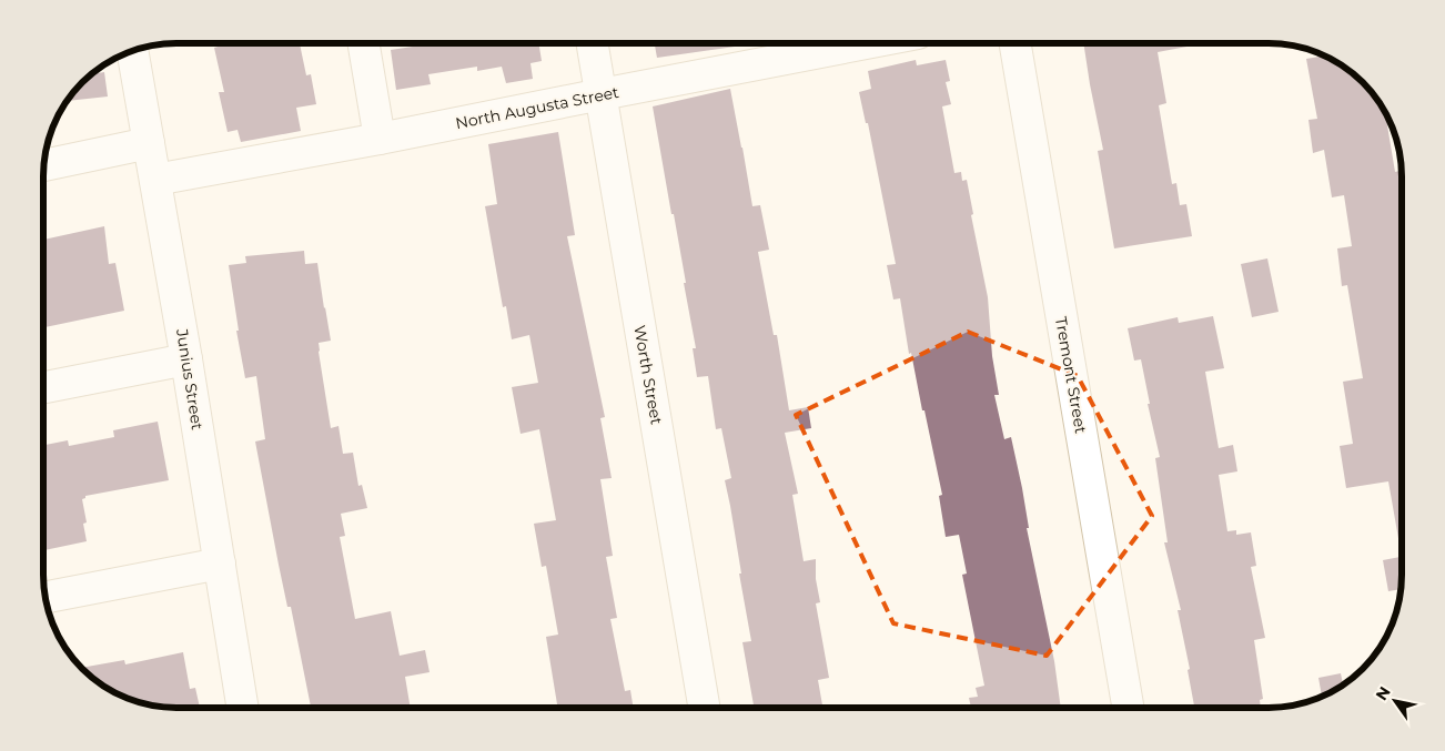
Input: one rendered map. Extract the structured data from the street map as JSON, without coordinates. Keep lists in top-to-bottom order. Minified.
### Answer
{"streets":{"street":["North Augusta Street","Worth Street","Tremont Street","Junius Street"]},"crossings":[["North Augusta Street","Worth Street"],["North Augusta Street","Junius Street"]],"north":"top left"}
